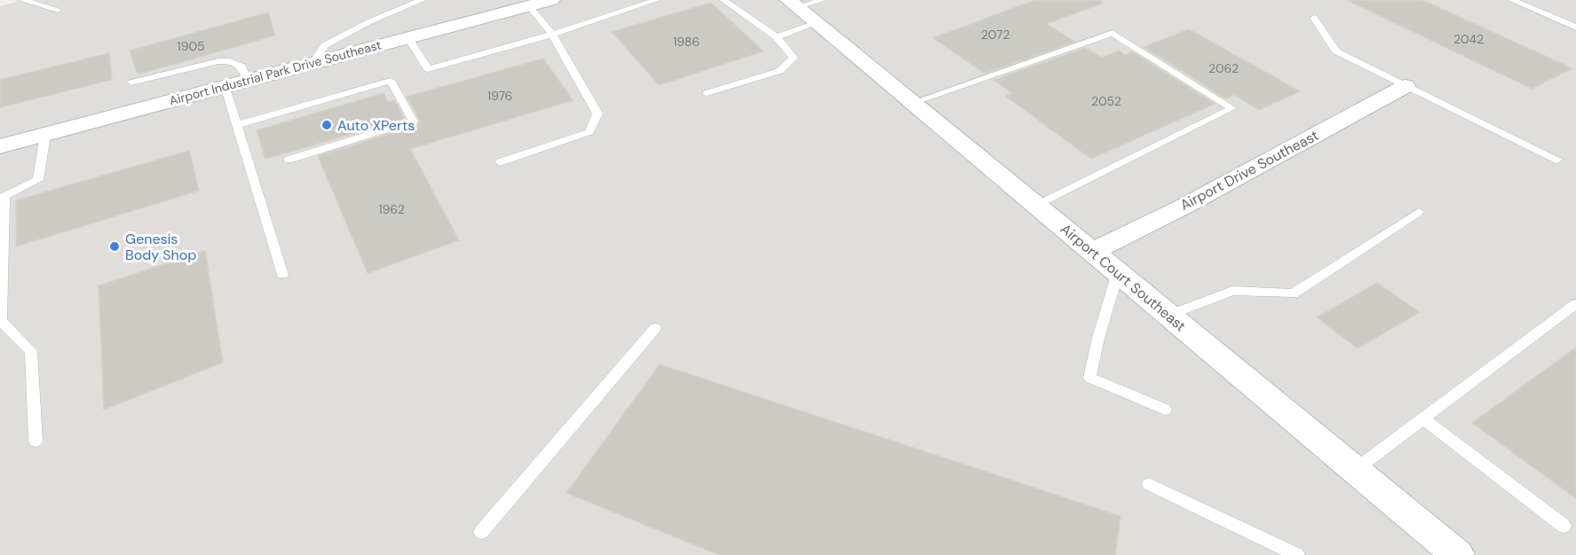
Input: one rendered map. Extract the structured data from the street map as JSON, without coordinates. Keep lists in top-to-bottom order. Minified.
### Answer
{"streets":{"street":["Airport Industrial Park Drive Southeast","Airport Drive Southeast","Airport Court Southeast"]},"crossings":[["Airport Drive Southeast","Airport Court Southeast"]],"places":["Auto XPerts","Genesis Body Shop"],"house_numbers":["2072","2042","1986","1905","2062","1976","2052","1962"]}
